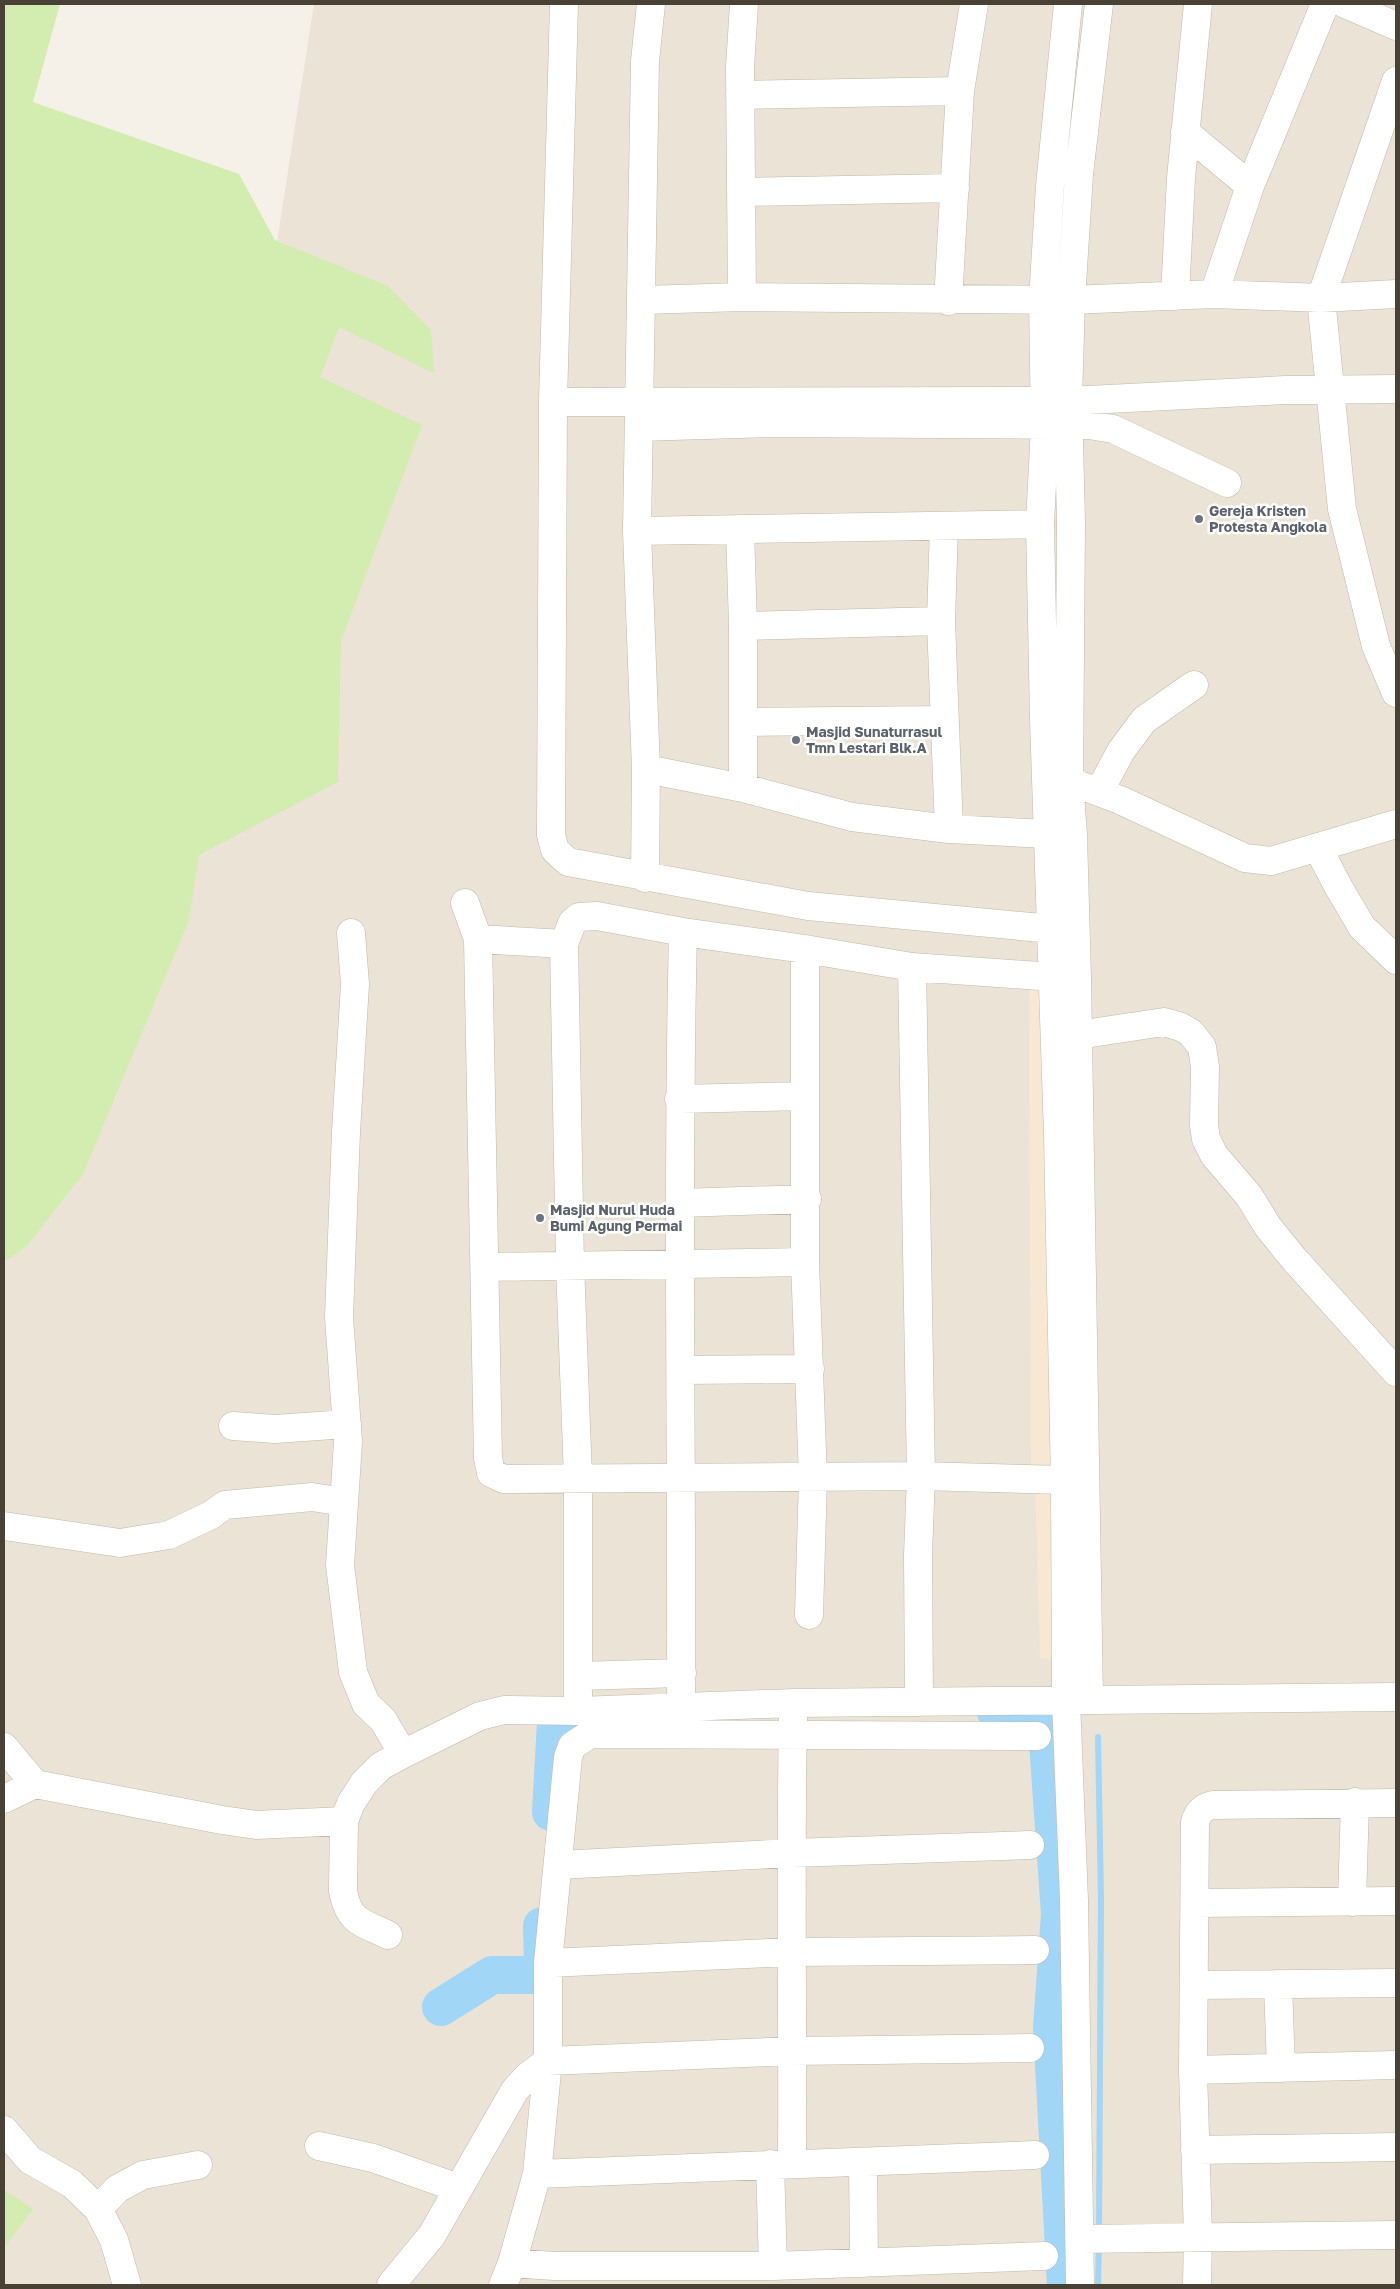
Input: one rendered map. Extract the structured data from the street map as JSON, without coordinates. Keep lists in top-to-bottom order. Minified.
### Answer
{"places":["Gereja Kristen Protesta Angkola","Masjid Sunaturrasul Tmn Lestari Blk.A","Masjid Nurul Huda Bumi Agung Permai"]}
